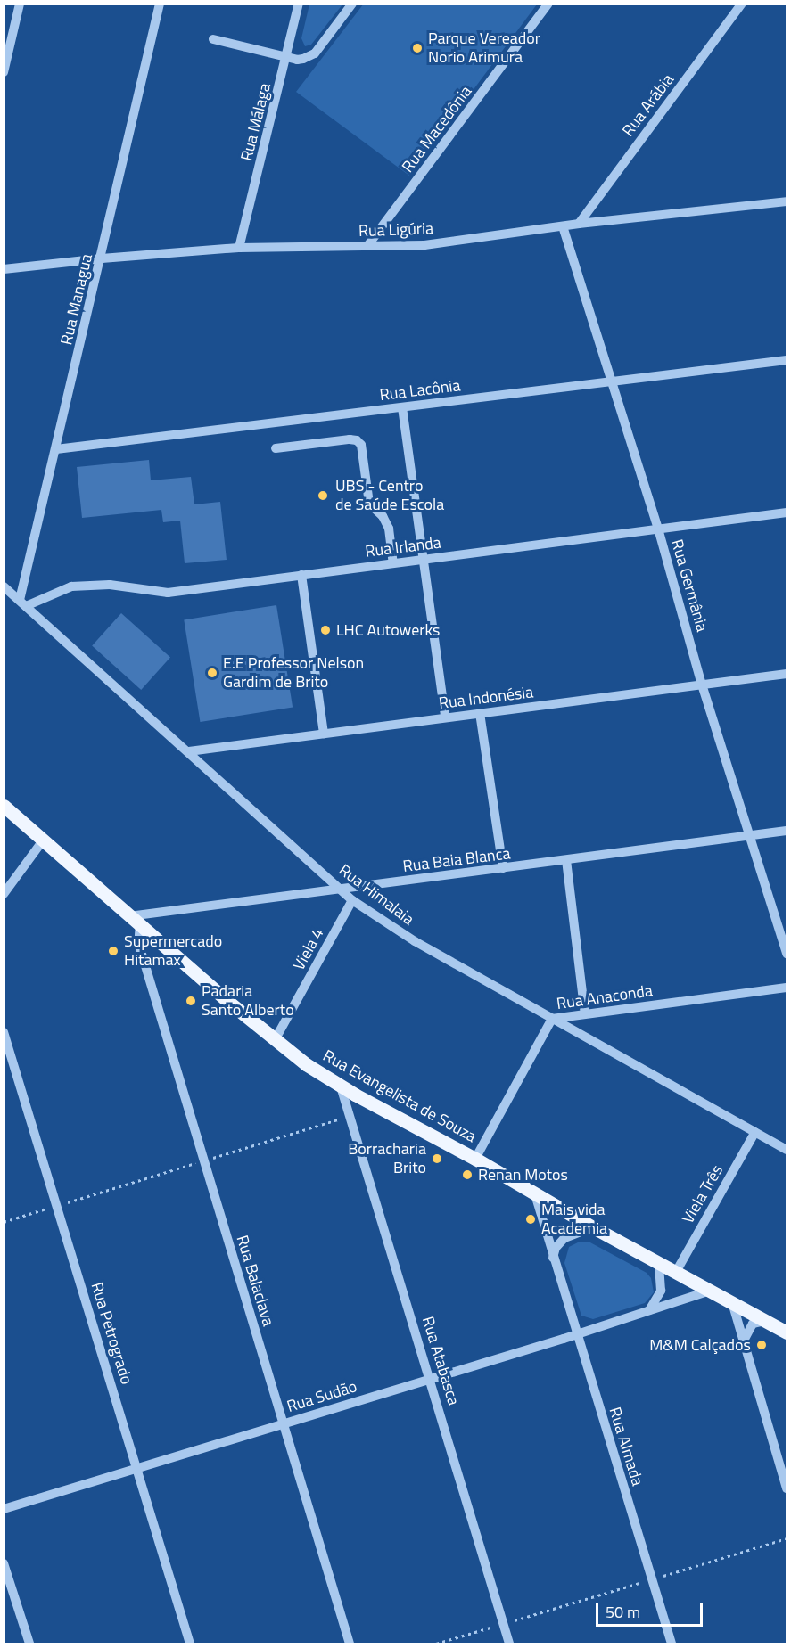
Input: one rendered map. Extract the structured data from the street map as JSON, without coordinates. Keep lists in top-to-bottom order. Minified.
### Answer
{"streets":{"main road":["Rua Evangelista de Souza"],"street":["Rua Arábia","Rua Málaga","Rua Macedônia","Rua Ligúria","Rua Managua","Rua Lacônia","Rua Irlanda","Rua Germânia","Rua Indonésia","Rua Baia Blanca","Rua Himalaia","Viela 4","Rua Anaconda","Viela Três","Rua Balaclava","Rua Petrogrado","Rua Atabasca","Rua Sudão","Rua Almada"]},"crossings":[["Rua Arábia","Rua Ligúria"],["Rua Málaga","Rua Ligúria"],["Rua Macedônia","Rua Ligúria"],["Rua Ligúria","Rua Managua"],["Rua Ligúria","Rua Germânia"],["Rua Managua","Rua Lacônia"],["Rua Managua","Rua Irlanda"],["Rua Managua","Rua Himalaia"],["Rua Lacônia","Rua Germânia"],["Rua Irlanda","Rua Germânia"],["Rua Irlanda","Rua Himalaia"],["Rua Germânia","Rua Indonésia"],["Rua Germânia","Rua Baia Blanca"],["Rua Indonésia","Rua Himalaia"],["Rua Baia Blanca","Rua Himalaia"],["Rua Baia Blanca","Rua Evangelista de Souza"],["Rua Baia Blanca","Rua Balaclava"],["Rua Himalaia","Viela 4"],["Rua Himalaia","Rua Anaconda"],["Rua Himalaia","Viela Três"],["Viela 4","Rua Evangelista de Souza"],["Rua Anaconda","Rua Evangelista de Souza"],["Rua Evangelista de Souza","Viela Três"],["Rua Evangelista de Souza","Rua Balaclava"],["Rua Evangelista de Souza","Rua Atabasca"],["Rua Evangelista de Souza","Rua Sudão"],["Rua Evangelista de Souza","Rua Almada"],["Rua Balaclava","Rua Sudão"],["Rua Petrogrado","Rua Sudão"],["Rua Atabasca","Rua Sudão"],["Rua Sudão","Rua Almada"]],"places":["Parque Vereador Norio Arimura","UBS - Centro de Saúde Escola","LHC Autowerks","E.E Professor Nelson Gardim de Brito","Supermercado Hitamax","Padaria Santo Alberto","Borracharia Brito","Renan Motos","Mais vida Academia","M&M Calçados"],"scale_bar":"50 m"}
